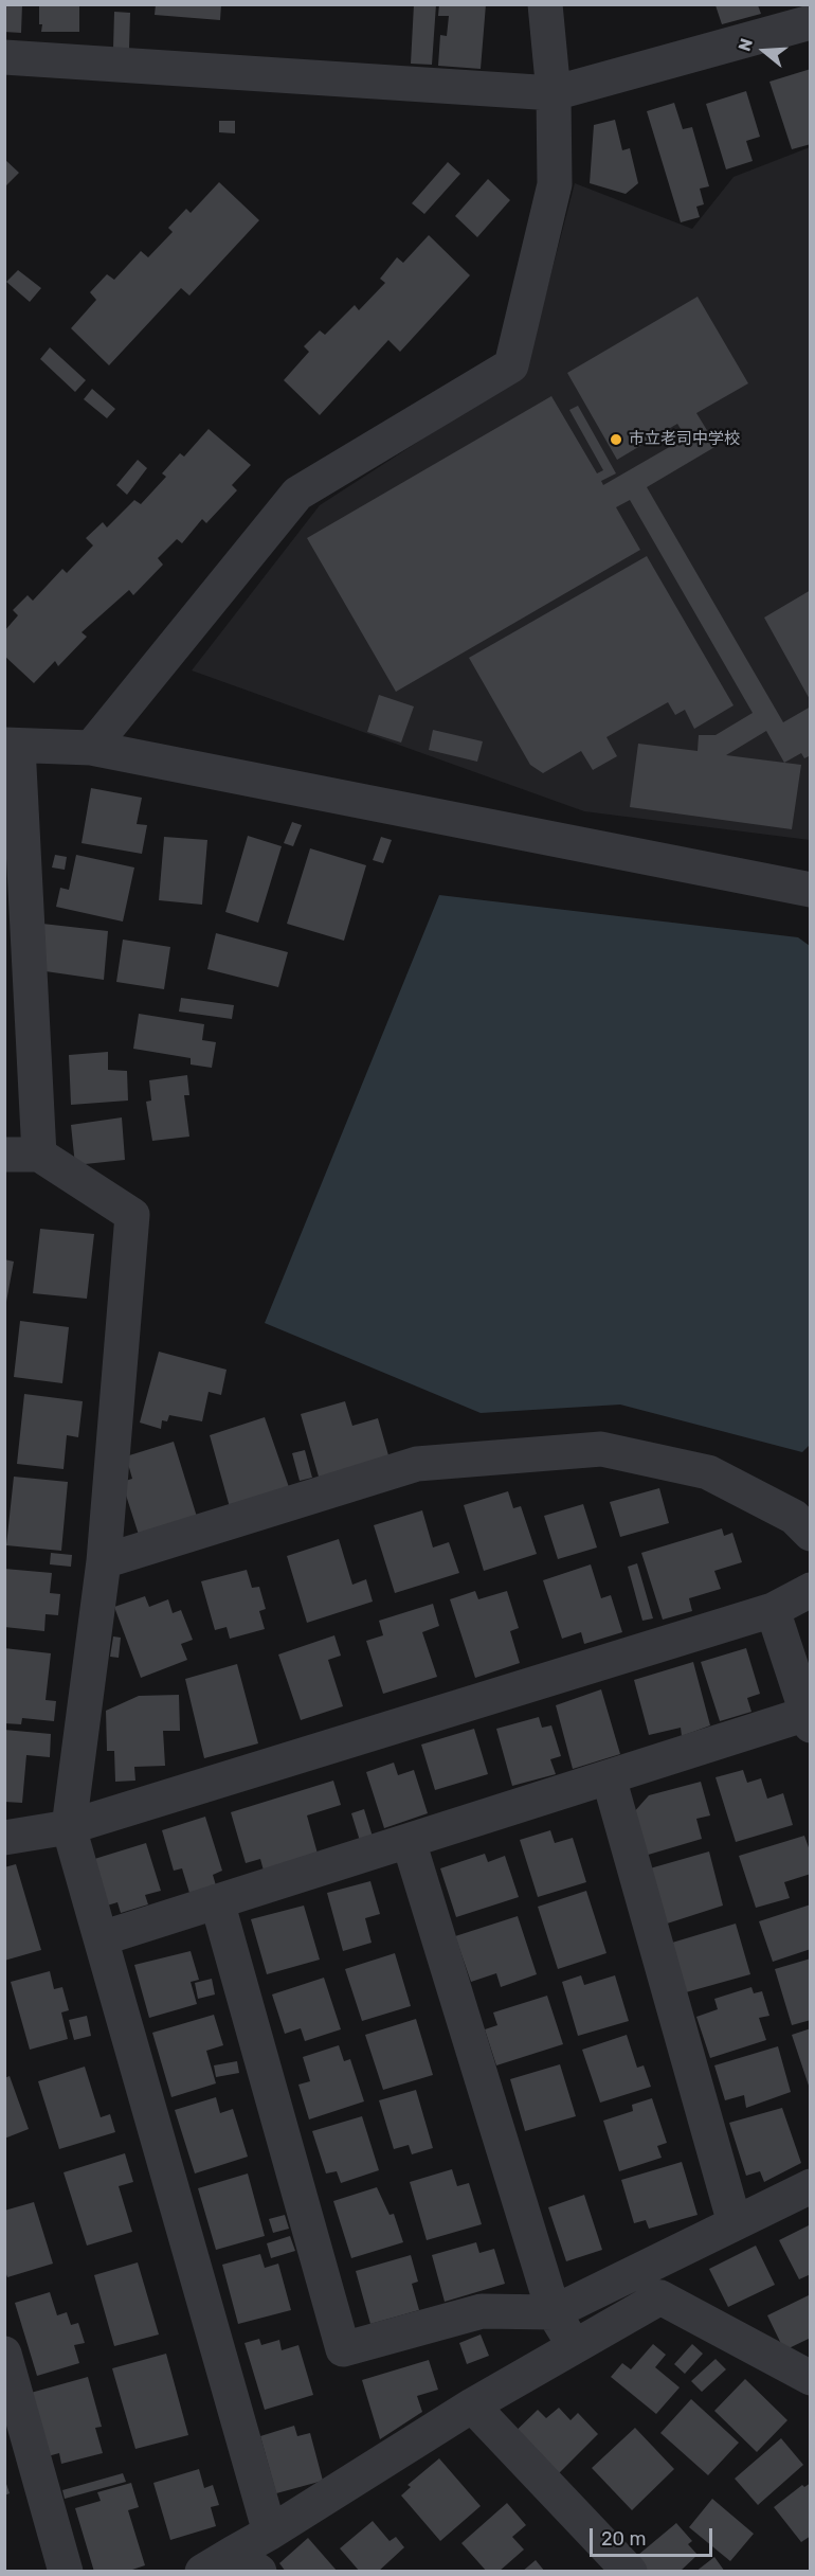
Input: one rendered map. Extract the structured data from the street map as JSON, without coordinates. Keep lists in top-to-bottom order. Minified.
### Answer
{"places":["市立老司中学校"],"scale_bar":"20 m","north":"left"}
